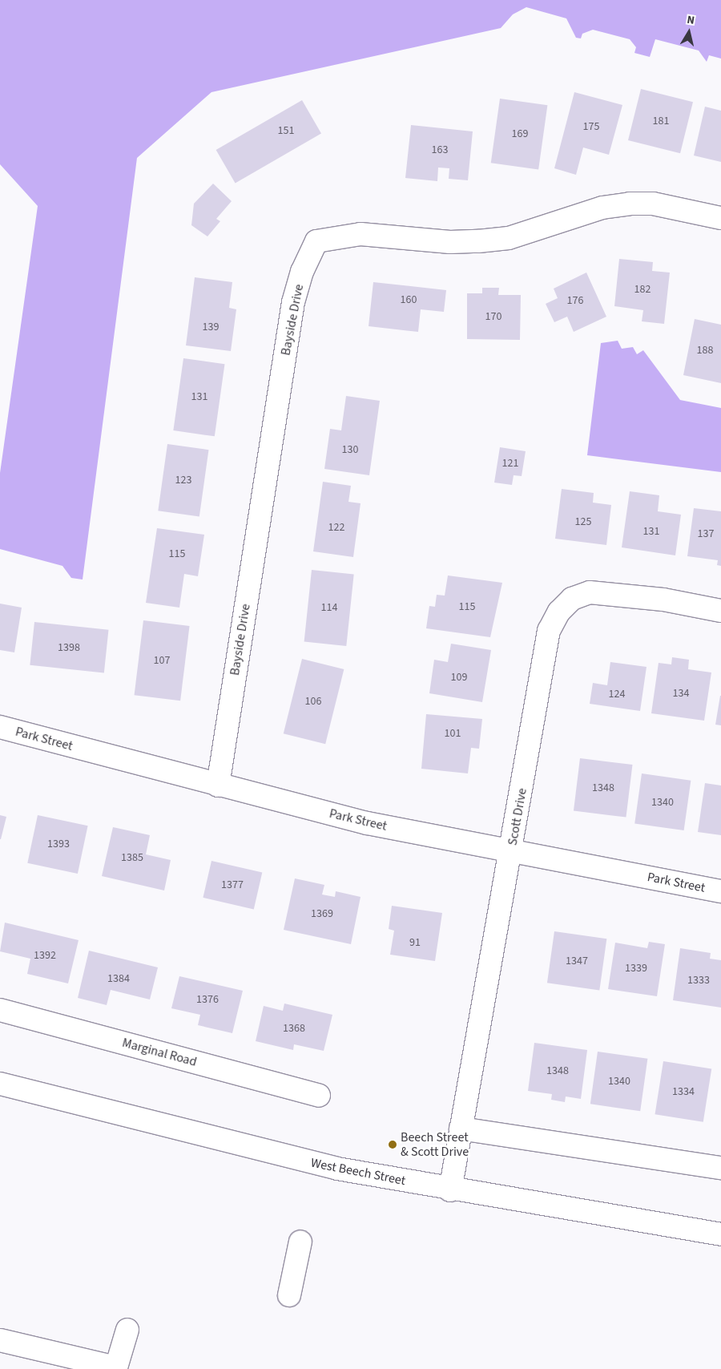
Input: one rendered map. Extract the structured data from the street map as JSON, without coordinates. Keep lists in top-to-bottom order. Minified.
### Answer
{"streets":{"main road":["Bayside Drive","Park Street","Scott Drive","Marginal Road","West Beech Street"]},"crossings":[["Bayside Drive","Park Street"],["Park Street","Scott Drive"],["Scott Drive","West Beech Street"]],"places":["Beech Street & Scott Drive"],"house_numbers":["181","175","151","169","163","182","160","176","170","139","188","131","130","121","123","125","122","131","137","115","115","114","1398","107","109","134","124","106","101","1348","1340","1393","1385","1377","1369","91","1392","1347","1339","1384","1333","1376","1368","1348","1340","1334"],"north":"top"}
